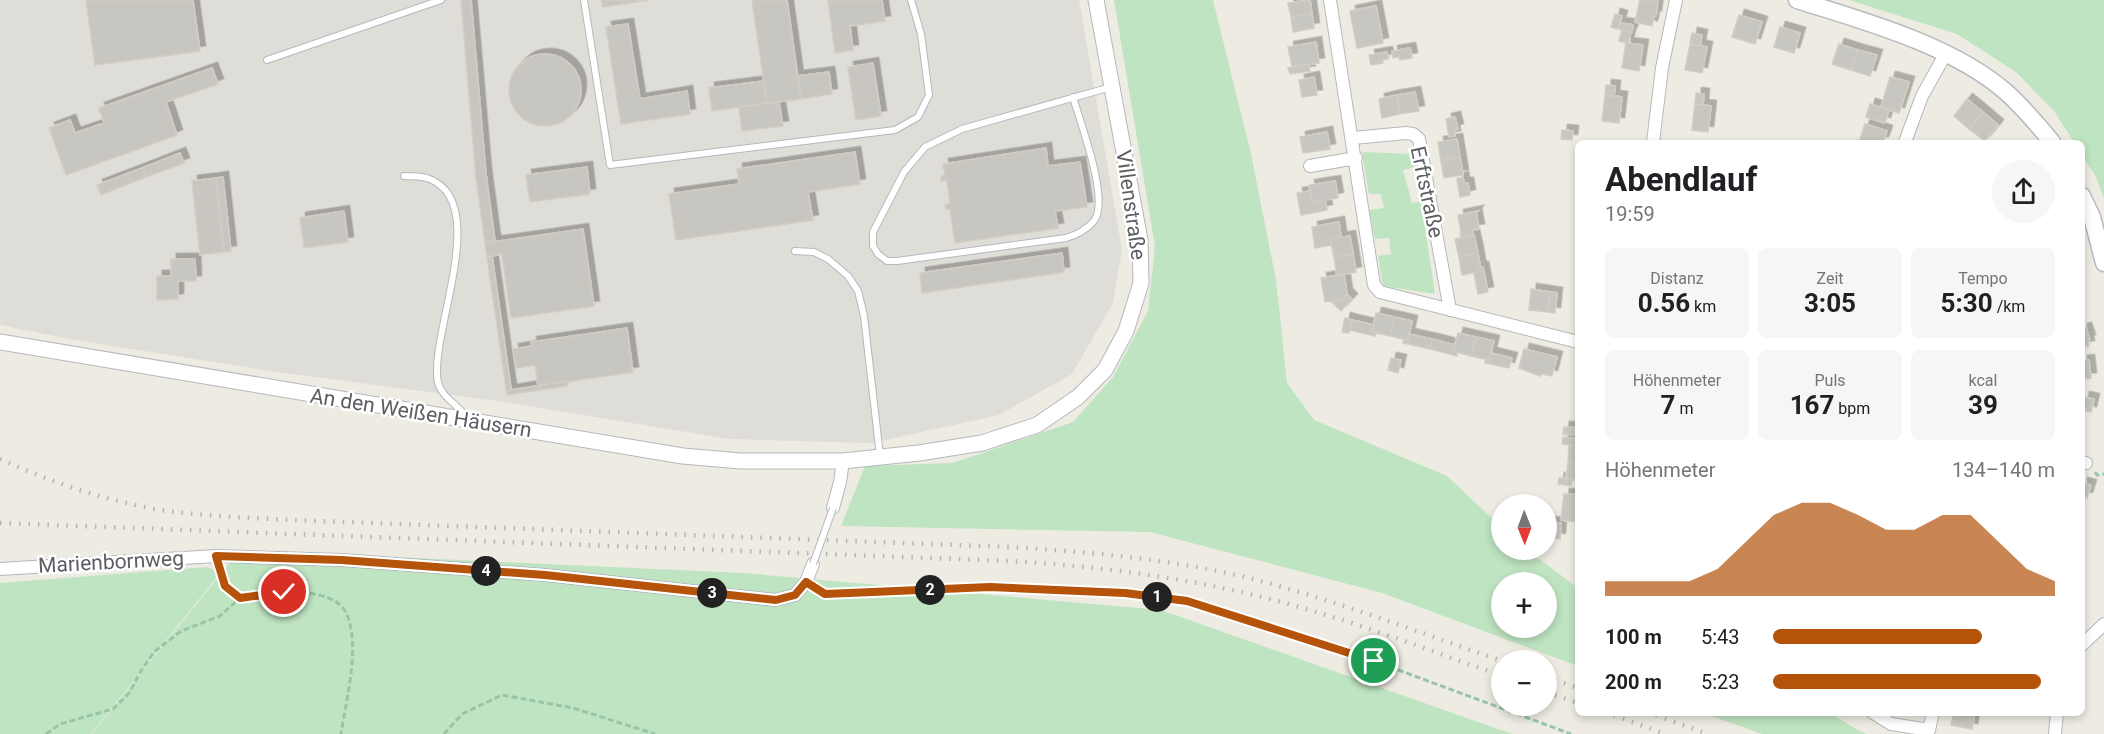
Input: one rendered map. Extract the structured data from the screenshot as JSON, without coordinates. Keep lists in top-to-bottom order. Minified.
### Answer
{"streets":{"street":["Erftstraße","Villenstraße","An den Weißen Häusern","Marienbornweg"]},"crossings":[["Villenstraße","An den Weißen Häusern"]],"north":"bottom","page":{"heading":["Abendlauf","19:59"],"stats":[["Distanz","0.56 km"],["Zeit","3:05"],["Tempo","5:30 /km"],["Höhenmeter","7 m"],["Puls","167 bpm"],["kcal","39"]],"chart":["Höhenmeter","134–140 m"],"map_buttons":["+","−"],"pins":["4","2","3","1"],"list":[{"name":"100 m","note":"5:43"},{"name":"200 m","note":"5:23"}]}}
